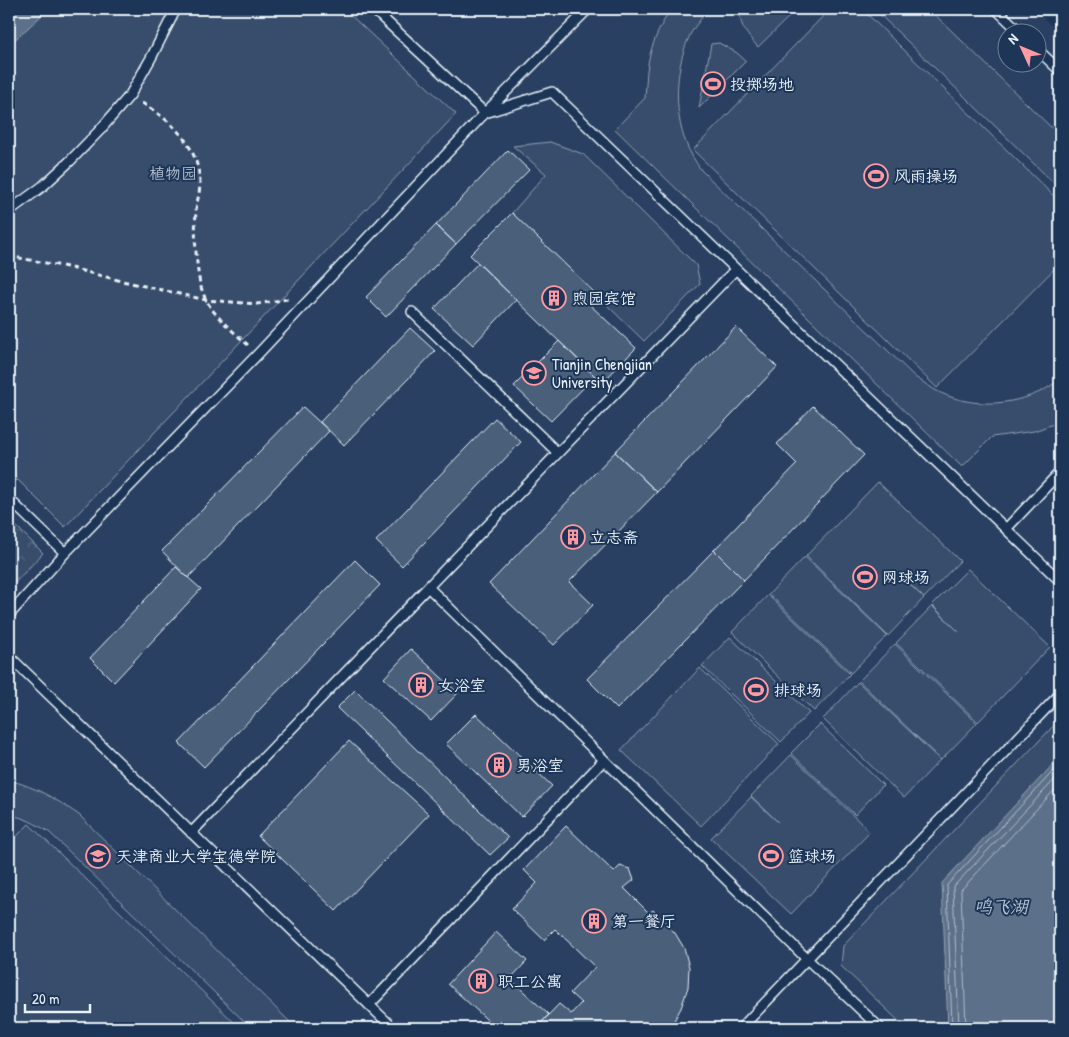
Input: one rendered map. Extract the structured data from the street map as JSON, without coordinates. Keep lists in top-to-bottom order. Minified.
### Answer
{"water":["鸣飞湖"],"parks":["植物园"],"places":{"sports":["投掷场地","风雨操场","网球场","排球场","篮球场"],"building":["煦园宾馆","立志斋","女浴室","男浴室","第一餐厅","职工公寓"],"school or university":["Tianjin Chengjian University","天津商业大学宝德学院"]},"scale_bar":"20 m","north":"top left"}
